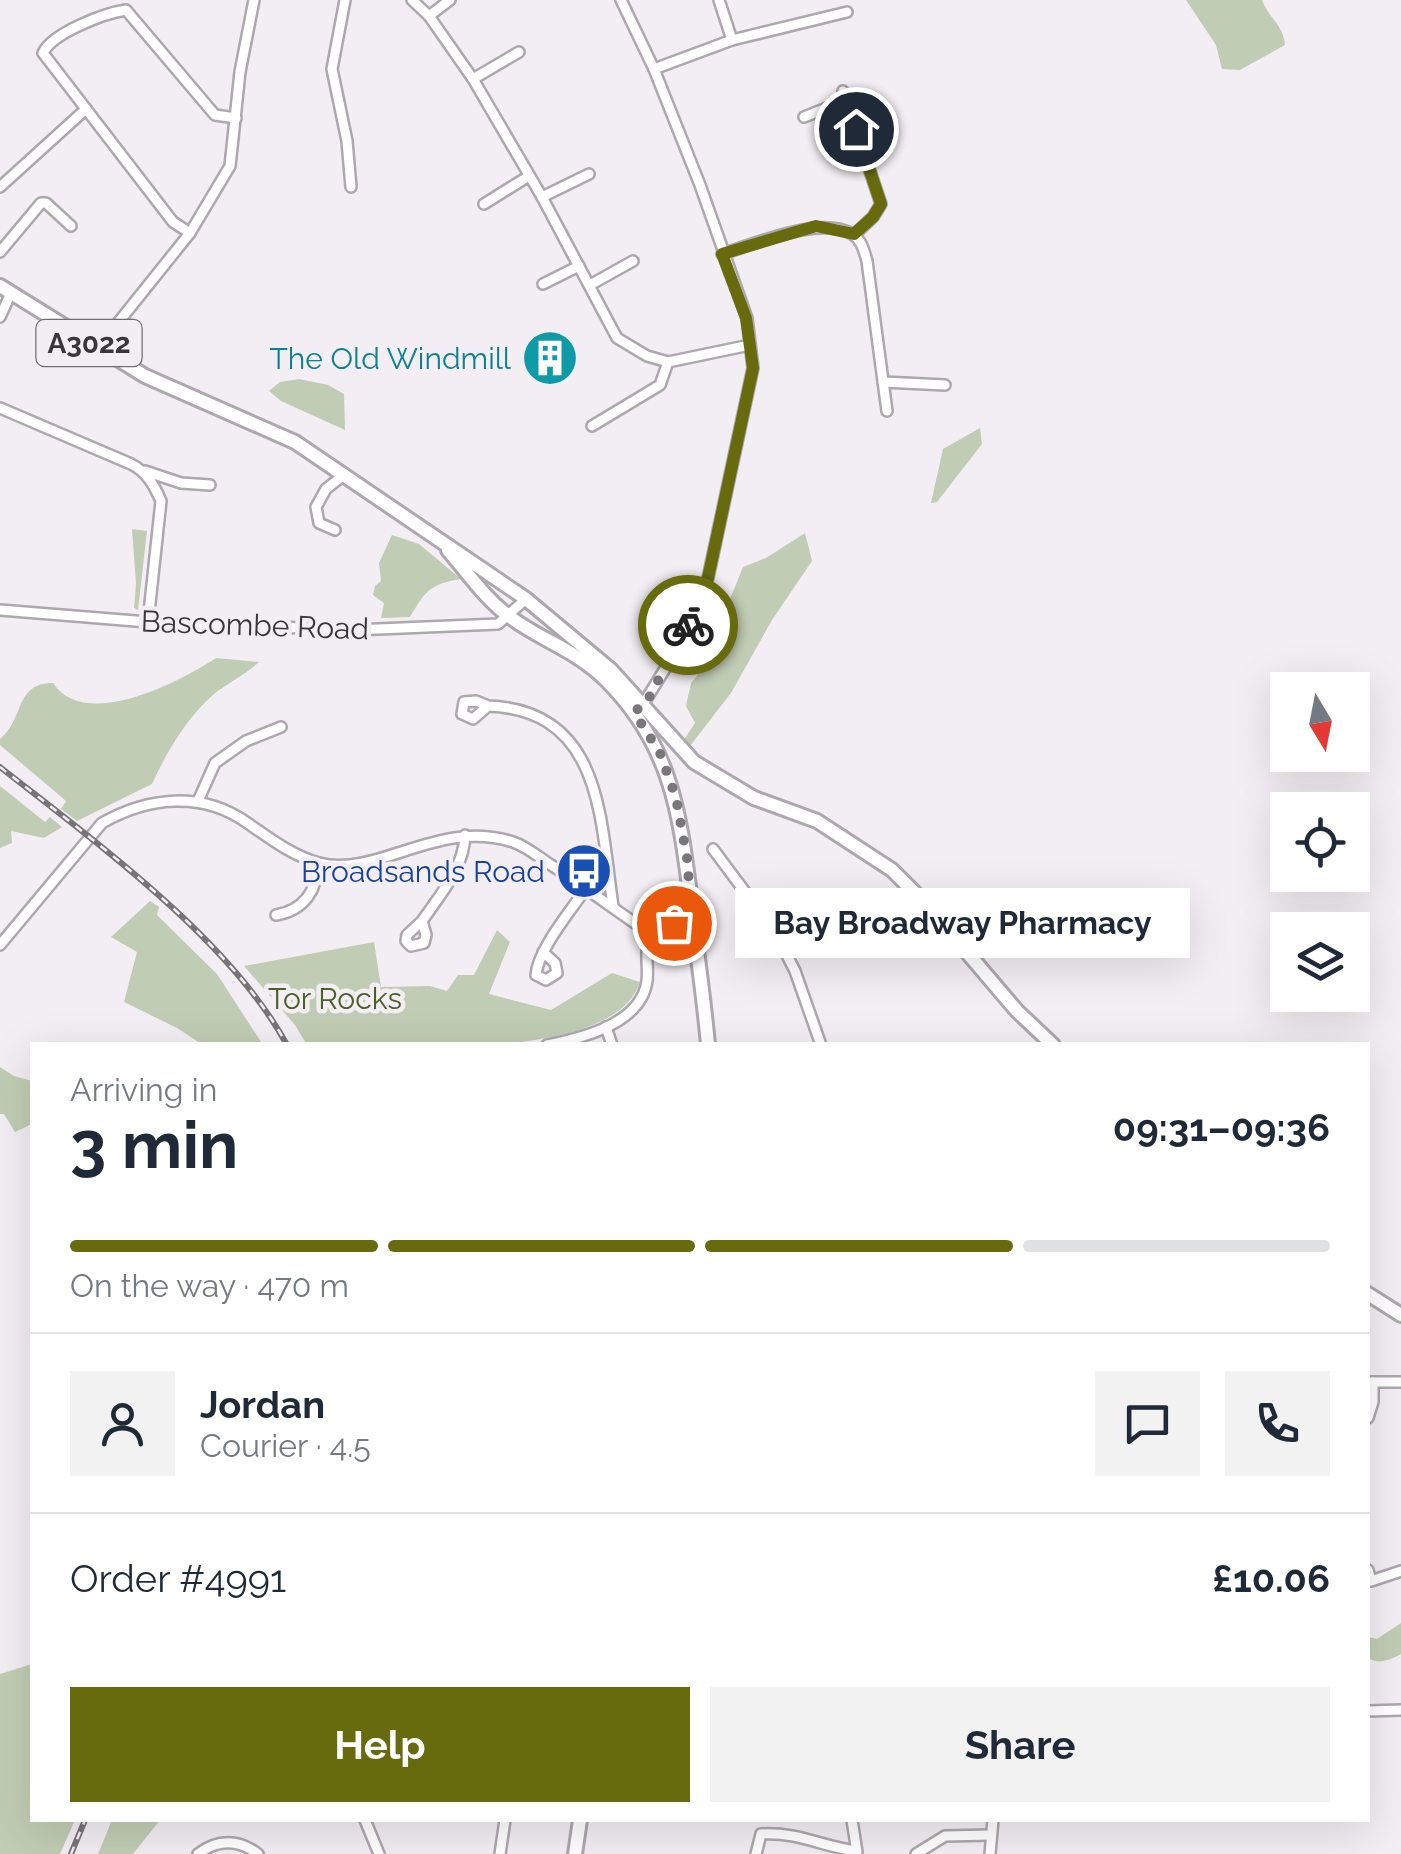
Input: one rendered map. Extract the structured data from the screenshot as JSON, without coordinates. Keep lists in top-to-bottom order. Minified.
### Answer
{"streets":{"main road":["A3022"],"street":["Bascombe Road"]},"crossings":[["A3022","Bascombe Road"]],"parks":["Tor Rocks"],"places":{"building":["The Old Windmill"],"bus stop":["Broadsands Road"],"other":["Bay Broadway Pharmacy"]},"north":"bottom","page":{"bubble":"Bay Broadway Pharmacy","heading":["3 min","Arriving in","09:31–09:36"],"panel":["Jordan","Courier · 4.5","Order #4991","£10.06"],"bar":"On the way · 470 m","buttons":["Help","Share"]}}
